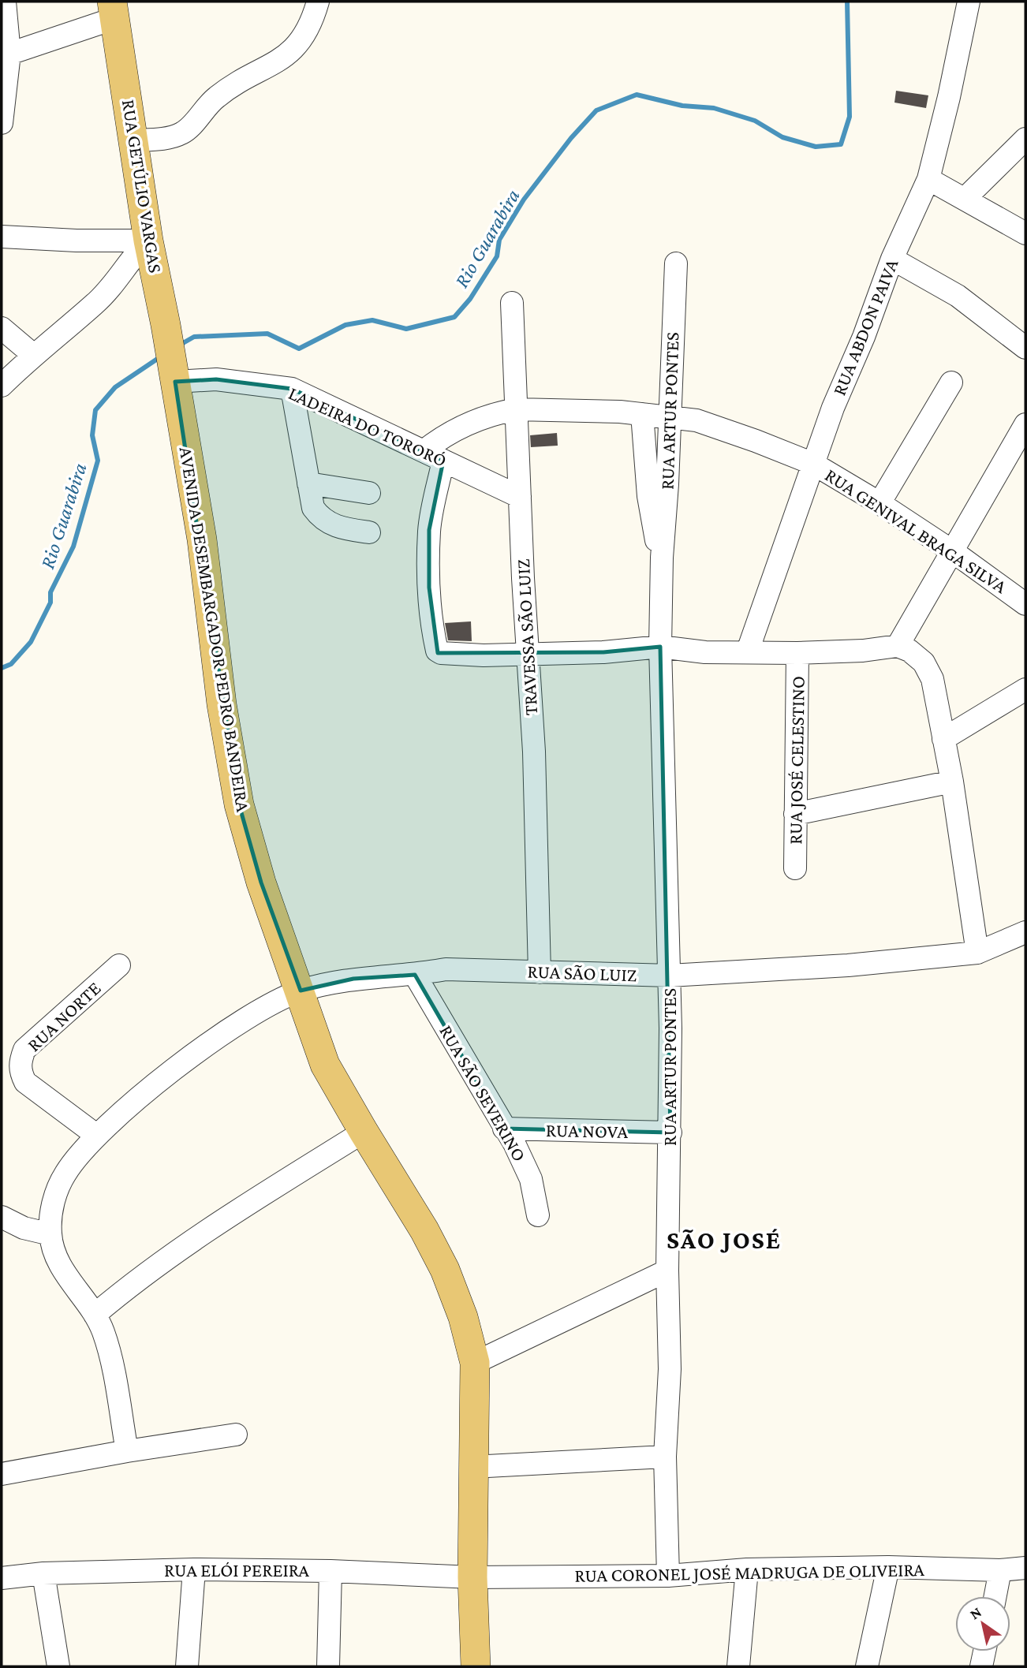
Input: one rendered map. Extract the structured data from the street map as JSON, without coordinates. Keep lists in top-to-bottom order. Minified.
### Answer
{"streets":{"main road":["RUA GETÚLIO VARGAS","AVENIDA DESEMBARGADOR PEDRO BANDEIRA"],"street":["RUA ABDON PAIVA","RUA ARTUR PONTES","LADEIRA DO TORORÓ","RUA GENIVAL BRAGA SILVA","TRAVESSA SÃO LUIZ","RUA JOSÉ CELESTINO","RUA SÃO LUIZ","RUA NORTE","RUA SÃO SEVERINO","RUA NOVA","RUA ELÓI PEREIRA","RUA CORONEL JOSÉ MADRUGA DE OLIVEIRA"]},"crossings":[["RUA GETÚLIO VARGAS","LADEIRA DO TORORÓ"],["RUA GETÚLIO VARGAS","AVENIDA DESEMBARGADOR PEDRO BANDEIRA"],["RUA ABDON PAIVA","RUA GENIVAL BRAGA SILVA"],["RUA ARTUR PONTES","RUA GENIVAL BRAGA SILVA"],["RUA ARTUR PONTES","RUA SÃO LUIZ"],["RUA ARTUR PONTES","RUA NOVA"],["RUA ARTUR PONTES","RUA CORONEL JOSÉ MADRUGA DE OLIVEIRA"],["LADEIRA DO TORORÓ","RUA GENIVAL BRAGA SILVA"],["LADEIRA DO TORORÓ","AVENIDA DESEMBARGADOR PEDRO BANDEIRA"],["LADEIRA DO TORORÓ","TRAVESSA SÃO LUIZ"],["RUA GENIVAL BRAGA SILVA","TRAVESSA SÃO LUIZ"],["AVENIDA DESEMBARGADOR PEDRO BANDEIRA","RUA SÃO LUIZ"],["AVENIDA DESEMBARGADOR PEDRO BANDEIRA","RUA ELÓI PEREIRA"],["AVENIDA DESEMBARGADOR PEDRO BANDEIRA","RUA CORONEL JOSÉ MADRUGA DE OLIVEIRA"],["TRAVESSA SÃO LUIZ","RUA SÃO LUIZ"],["RUA SÃO LUIZ","RUA NORTE"],["RUA SÃO LUIZ","RUA SÃO SEVERINO"],["RUA SÃO SEVERINO","RUA NOVA"],["RUA ELÓI PEREIRA","RUA CORONEL JOSÉ MADRUGA DE OLIVEIRA"]],"districts":["SÃO JOSÉ"],"water":["Rio Guarabira"],"north":"top left"}
